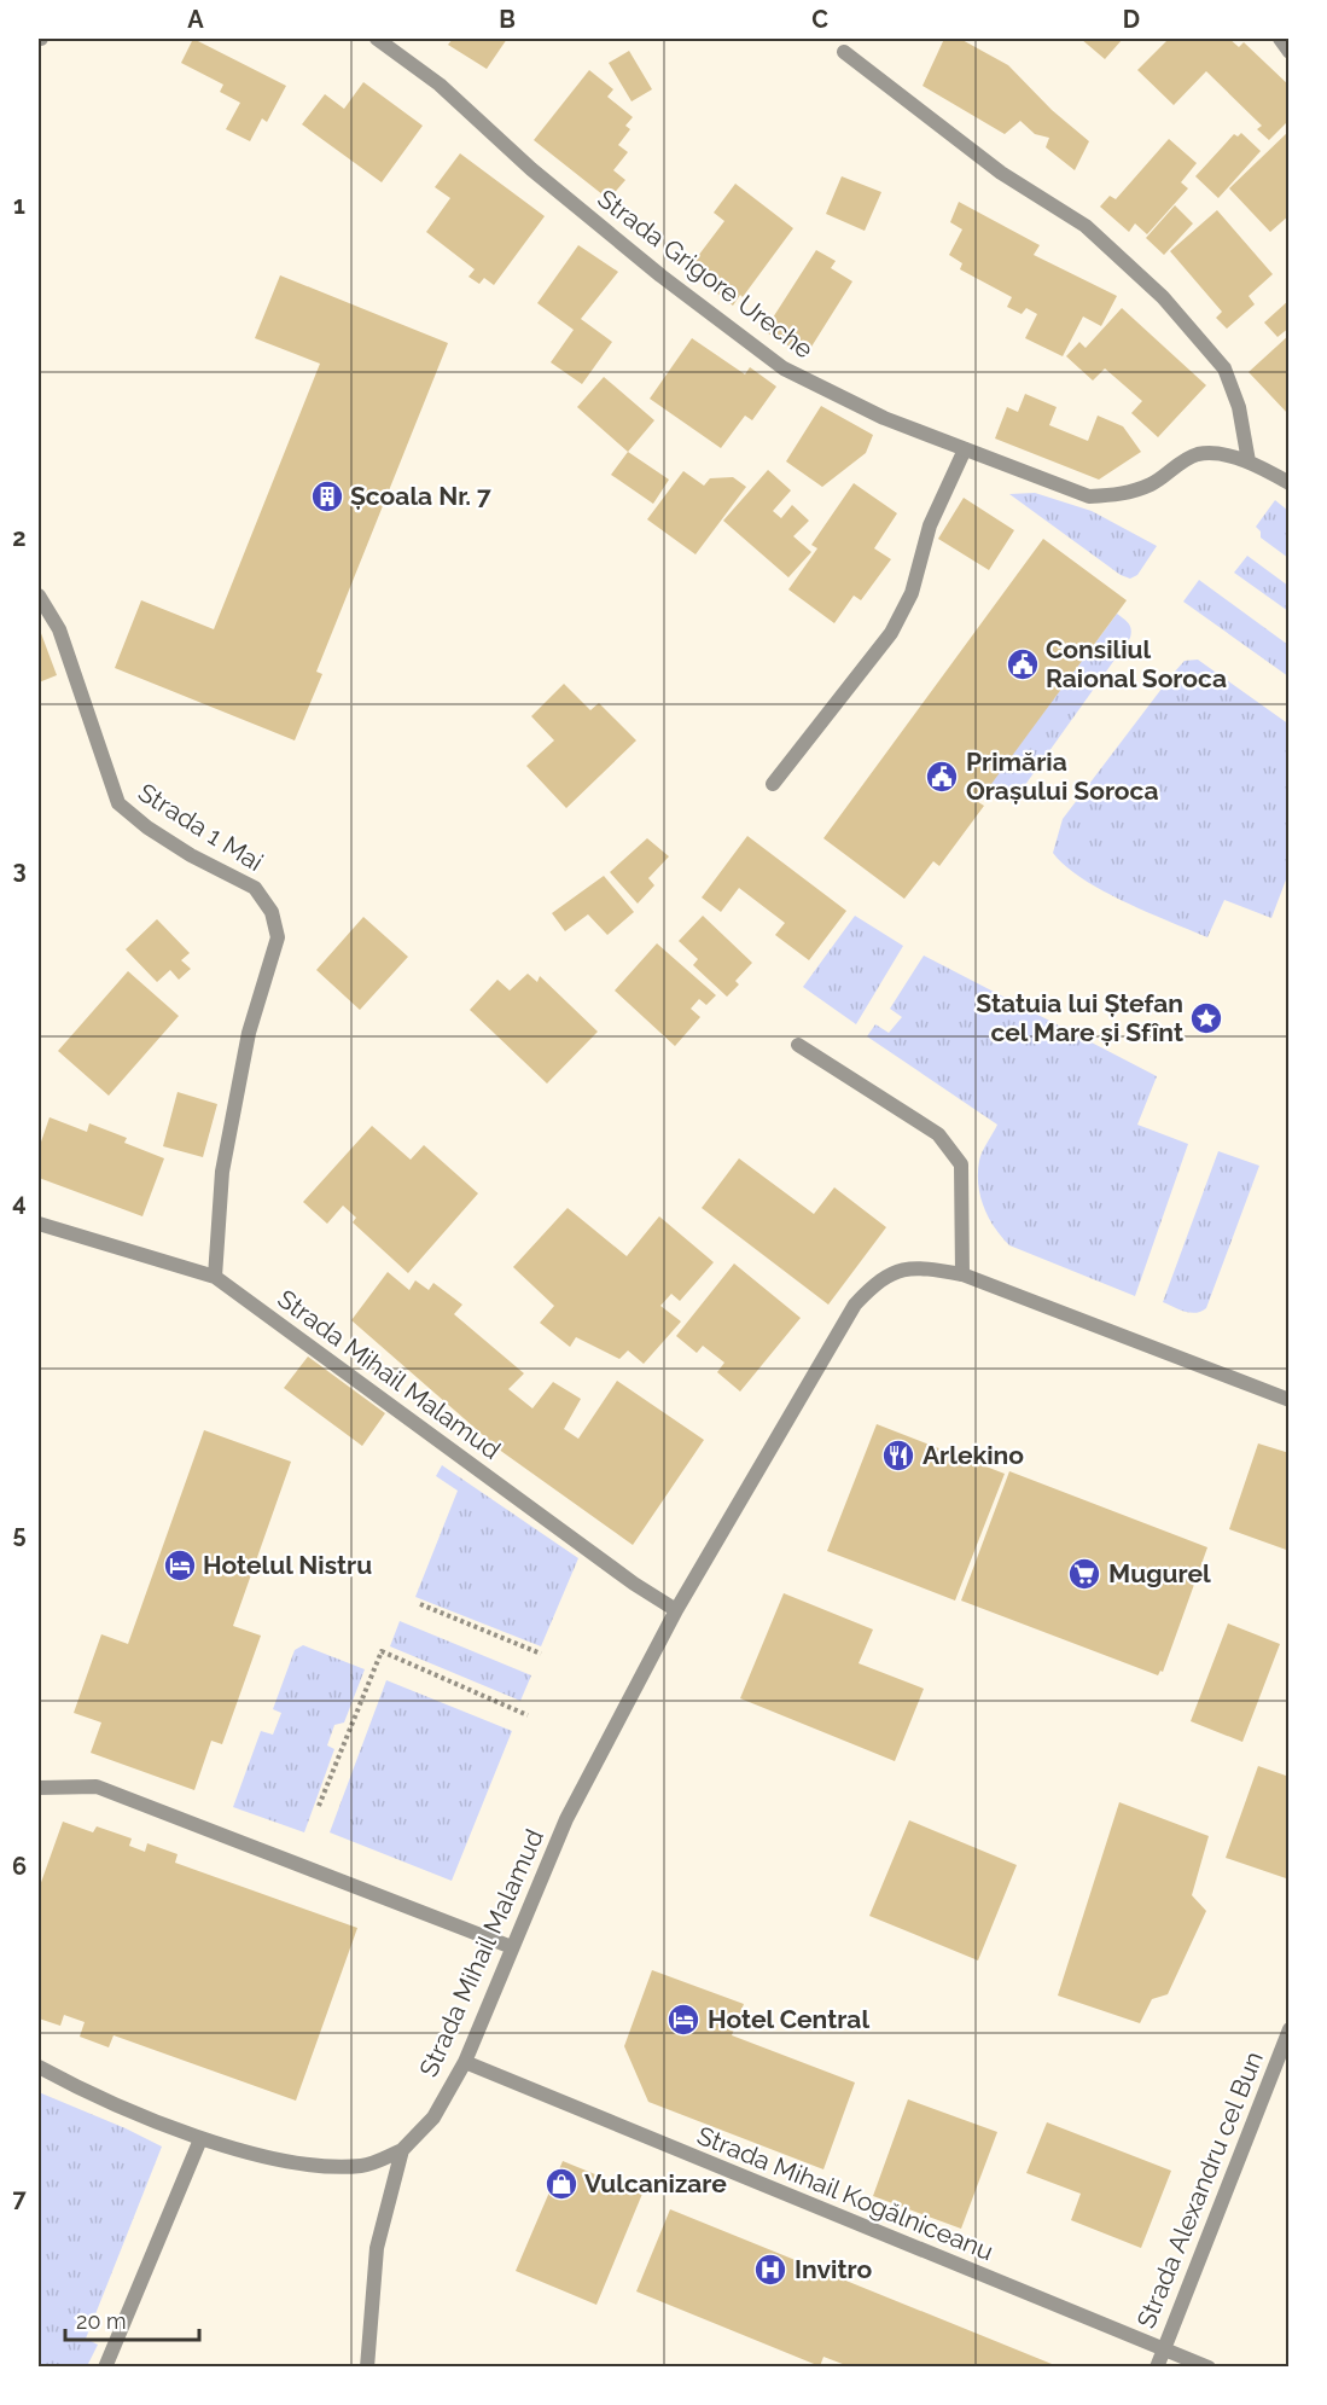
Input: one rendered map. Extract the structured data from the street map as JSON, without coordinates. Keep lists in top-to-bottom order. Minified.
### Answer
{"streets":{"street":["Strada Grigore Ureche","Strada 1 Mai","Strada Mihail Malamud","Strada Alexandru cel Bun","Strada Mihail Kogălniceanu"]},"crossings":[["Strada 1 Mai","Strada Mihail Malamud"],["Strada Mihail Malamud","Strada Mihail Kogălniceanu"],["Strada Alexandru cel Bun","Strada Mihail Kogălniceanu"]],"places":{"building":["Școala Nr. 7"],"public building":["Consiliul Raional Soroca","Primăria Orașului Soroca"],"place":["Statuia lui Ștefan cel Mare și Sfînt"],"restaurant":["Arlekino"],"hotel":["Hotelul Nistru","Hotel Central"],"supermarket":["Mugurel"],"shop":["Vulcanizare"],"hospital":["Invitro"]},"scale_bar":"20 m","grid":{"columns":["A","B","C","D"],"rows":["1","2","3","4","5","6","7"]}}
